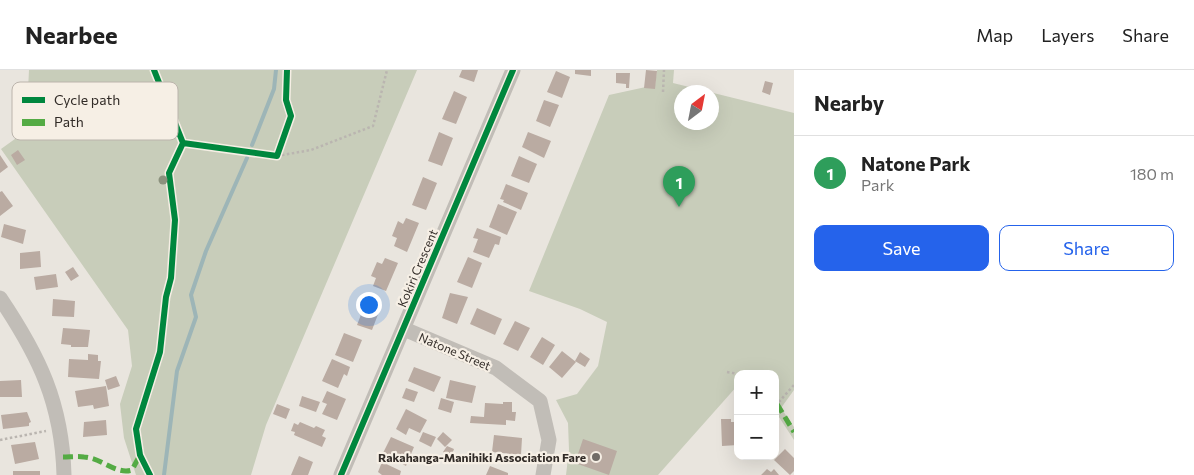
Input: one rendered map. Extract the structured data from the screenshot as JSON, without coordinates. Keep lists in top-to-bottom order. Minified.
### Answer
{"streets":{"street":["Kokiri Crescent","Natone Street"]},"crossings":[["Kokiri Crescent","Natone Street"]],"places":["Rakahanga-Manihiki Association Fare"],"legend":["Cycle path","Path"],"north":"top right","page":{"header":"Nearbee","nav":["Map","Layers","Share"],"heading":"Nearby","list":[{"mark":"1","name":"Natone Park","note":"Park","value":"180 m"}],"pins":"1","buttons":["Save","Share"],"map_buttons":["+","−"]}}
